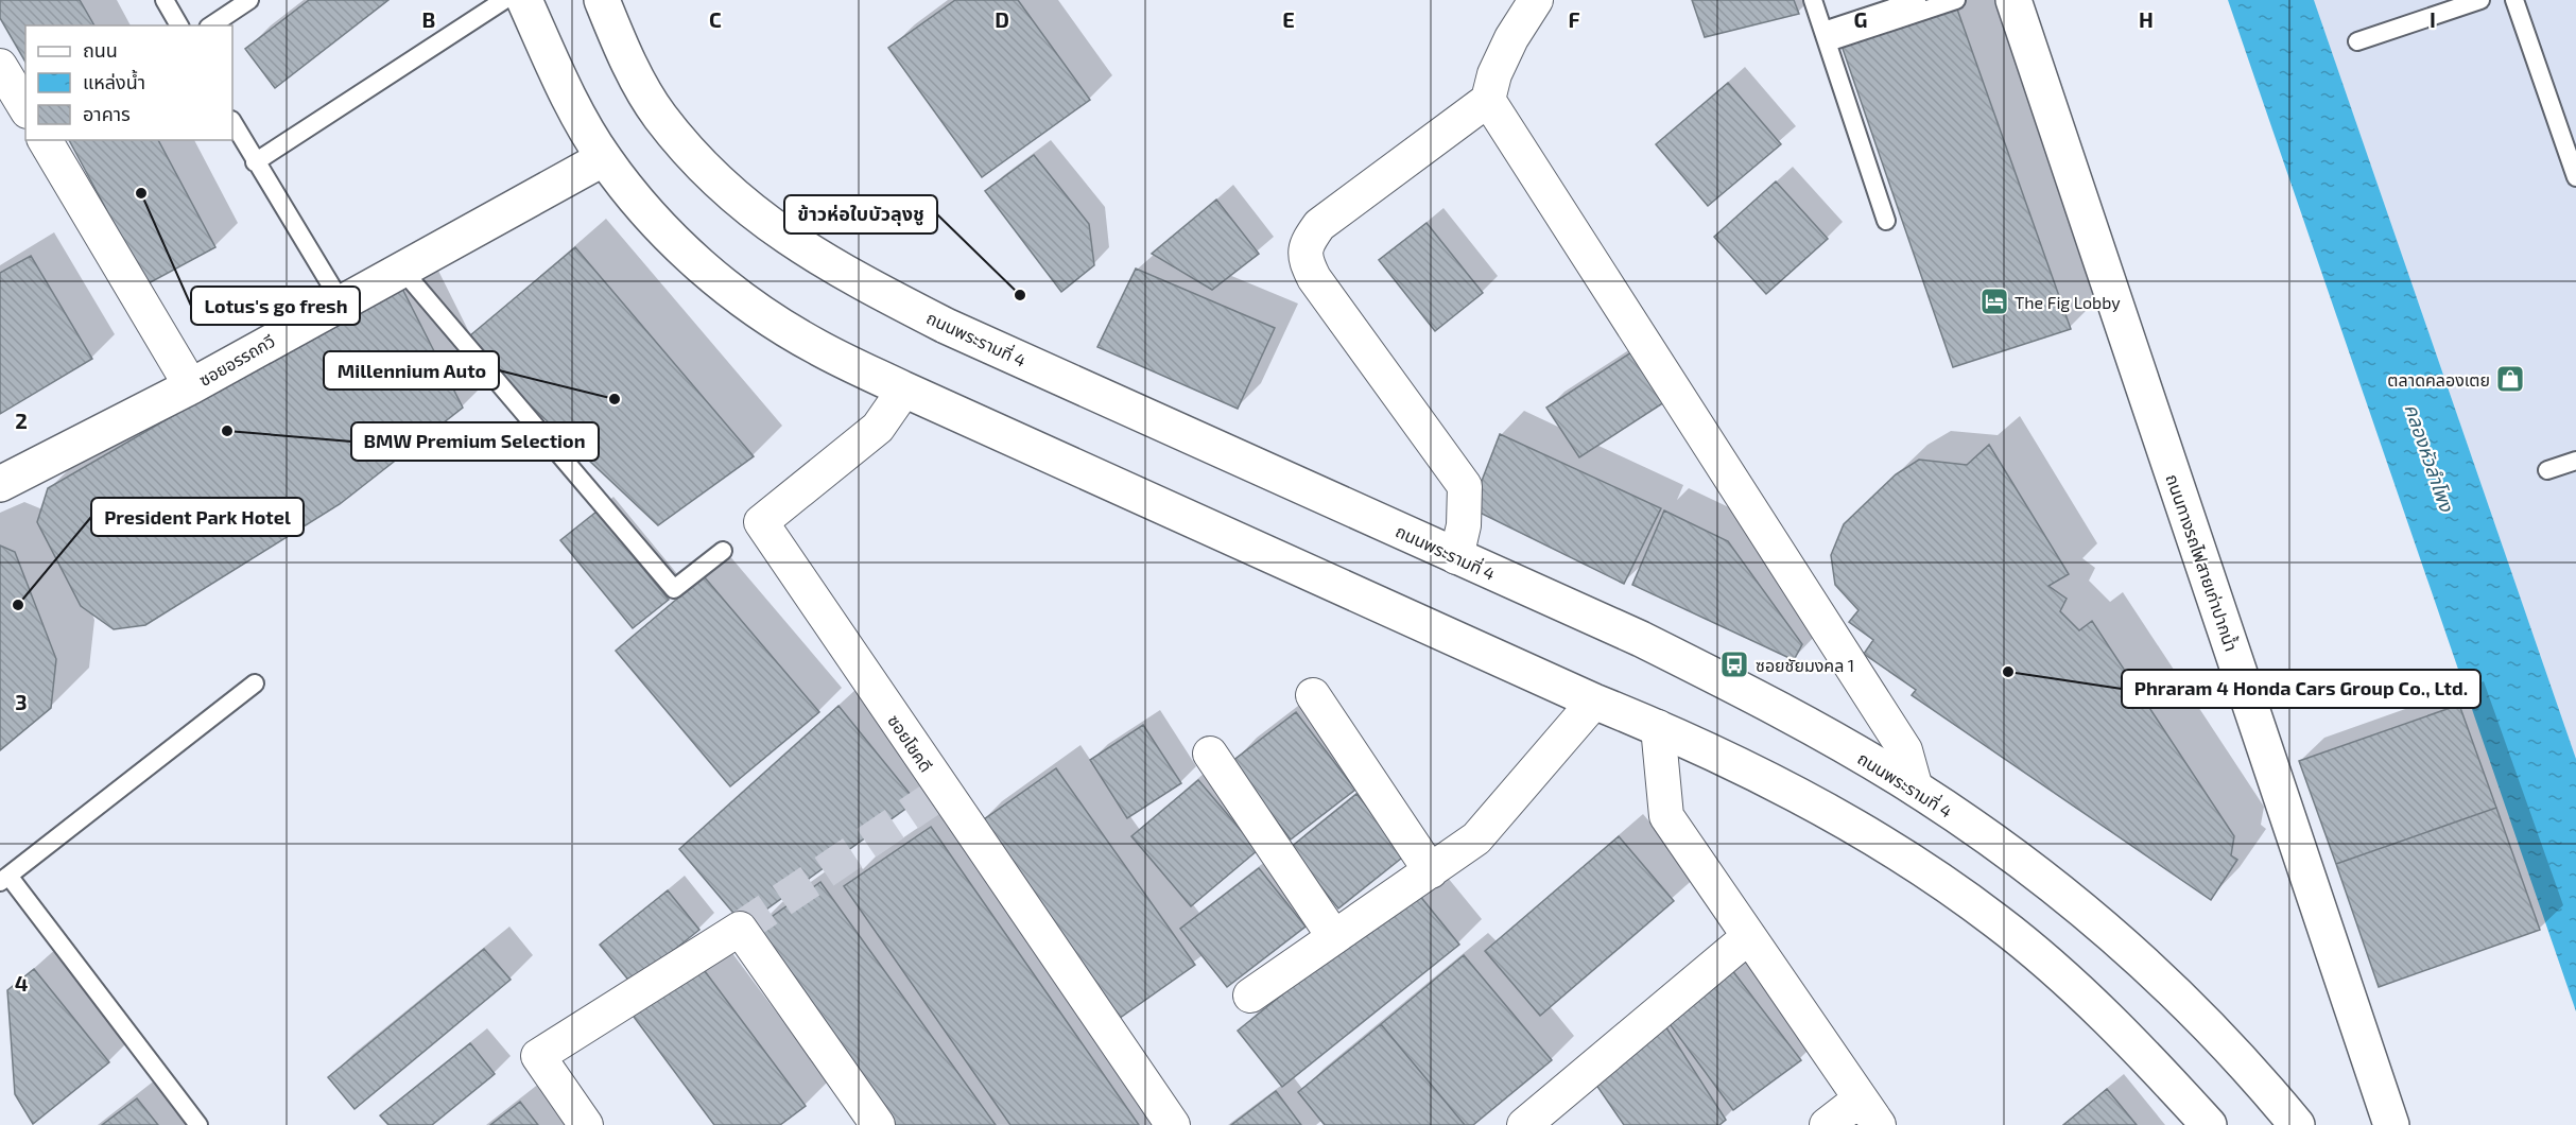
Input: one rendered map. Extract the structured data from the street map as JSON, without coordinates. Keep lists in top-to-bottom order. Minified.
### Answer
{"streets":{"main road":["ถนนพระรามที่ 4","ซอยอรรถกวี","ถนนทางรถไฟสายเก่าปากน้ำ"],"street":["ซอยโชคดี"]},"water":["คลองหัวลำโพง"],"places":{"other":["Lotus's go fresh","ข้าวห่อใบบัวลุงชู","Millennium Auto","BMW Premium Selection","President Park Hotel","Phraram 4 Honda Cars Group Co., Ltd."],"hotel":["The Fig Lobby"],"shop":["ตลาดคลองเตย"],"bus stop":["ซอยชัยมงคล 1"]},"legend":["ถนน","แหล่งน้ำ","อาคาร"],"grid":{"columns":["B","C","D","E","F","G","H","I"],"rows":["2","3","4"]}}
